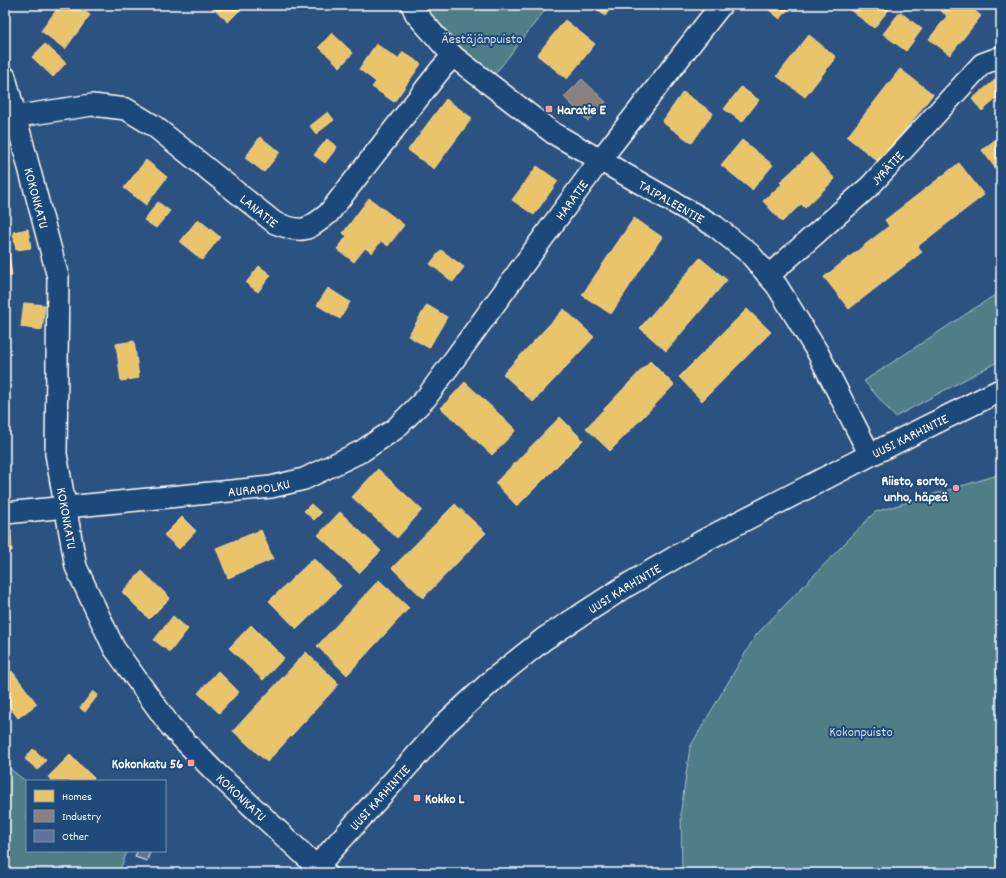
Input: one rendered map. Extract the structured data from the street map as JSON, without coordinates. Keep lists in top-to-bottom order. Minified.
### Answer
{"streets":{"street":["JYRÄTIE","KOKONKATU","HARATIE","TAIPALEENTIE","LANATIE","UUSI KARHINTIE","AURAPOLKU"]},"crossings":[["JYRÄTIE","TAIPALEENTIE"],["KOKONKATU","LANATIE"],["KOKONKATU","UUSI KARHINTIE"],["KOKONKATU","AURAPOLKU"],["HARATIE","TAIPALEENTIE"],["HARATIE","AURAPOLKU"],["TAIPALEENTIE","LANATIE"],["TAIPALEENTIE","UUSI KARHINTIE"]],"parks":["Äestäjänpuisto","Kokonpuisto"],"places":{"transit":["Haratie E","Kokonkatu 56","Kokko L"],"other":["Riisto, sorto, unho, häpeä"]},"legend":["Homes","Industry","Other"]}
